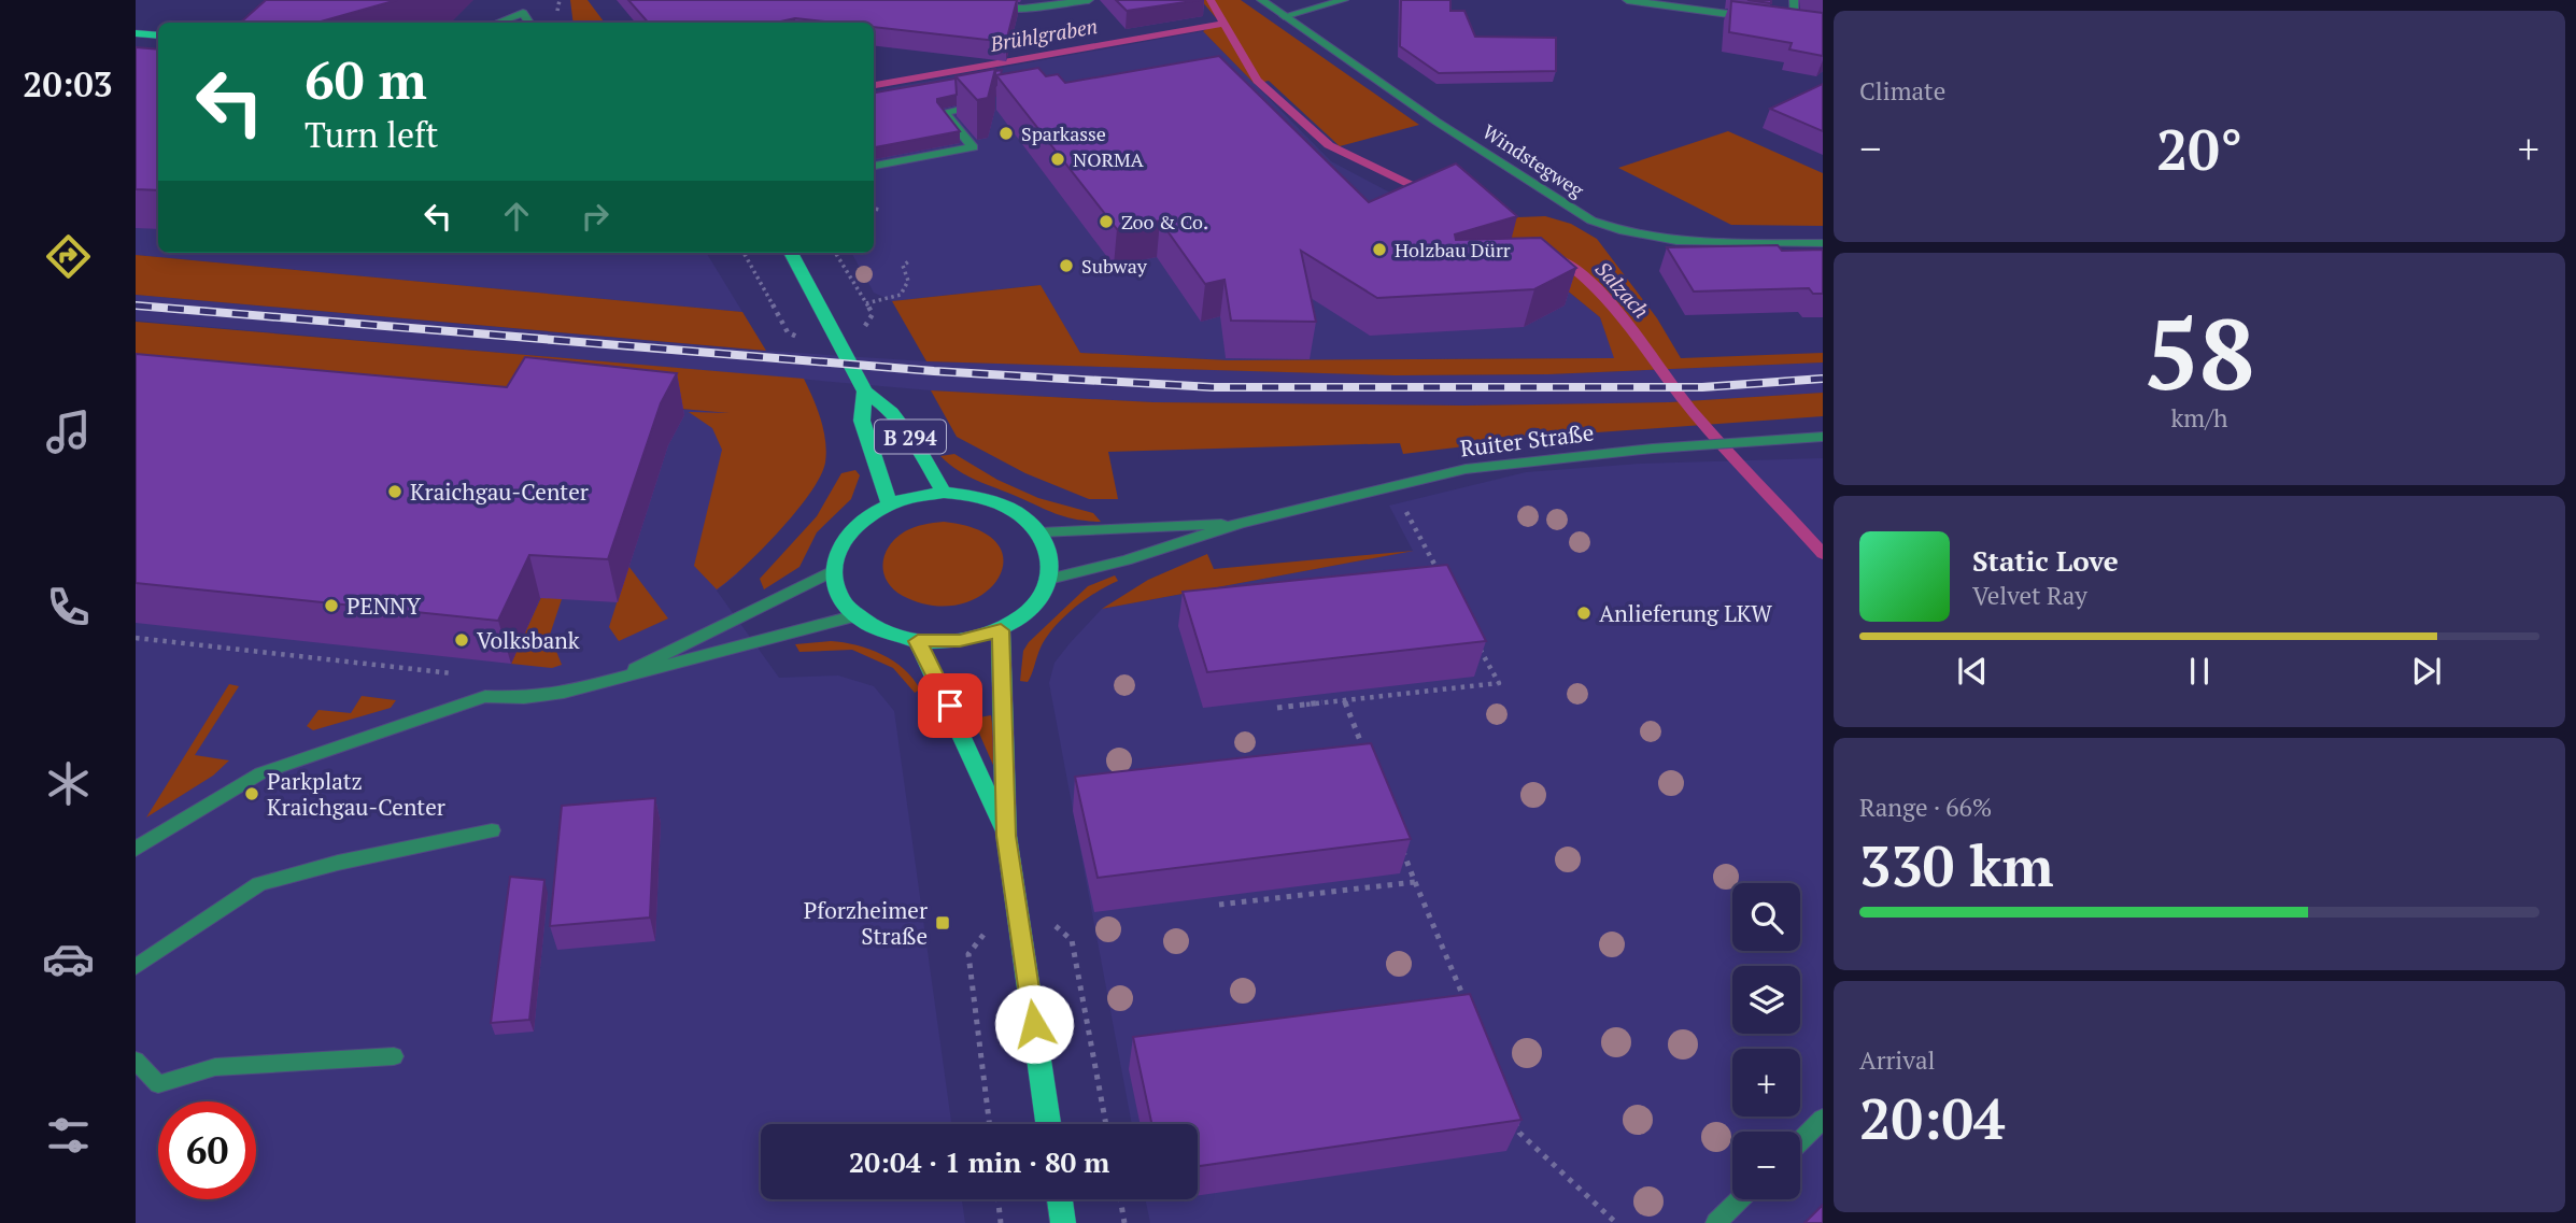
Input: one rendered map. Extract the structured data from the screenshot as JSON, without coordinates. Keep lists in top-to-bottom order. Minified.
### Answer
{"streets":{"main road":["B 294"],"street":["Windstegweg","Ruiter Straße"]},"crossings":[["B 294","Ruiter Straße"]],"water":["Brühlgraben","Salzach"],"places":{"other":["Sparkasse","NORMA","Zoo & Co.","Holzbau Dürr","Subway","Kraichgau-Center","PENNY","Anlieferung LKW","Volksbank","Parkplatz Kraichgau-Center"],"transit":["Pforzheimer Straße"]},"page":{"tabs":"20:03","tile":["Climate",["58","km/h"],["Range · 66%","330 km"],["Arrival","20:04"]],"turn":["60 m","Turn left"],"heat":["−","20°","+"],"song":["Static Love","Velvet Ray"],"map_buttons":["+","−"],"limit":"60","trip":"20:04 · 1 min · 80 m"}}
